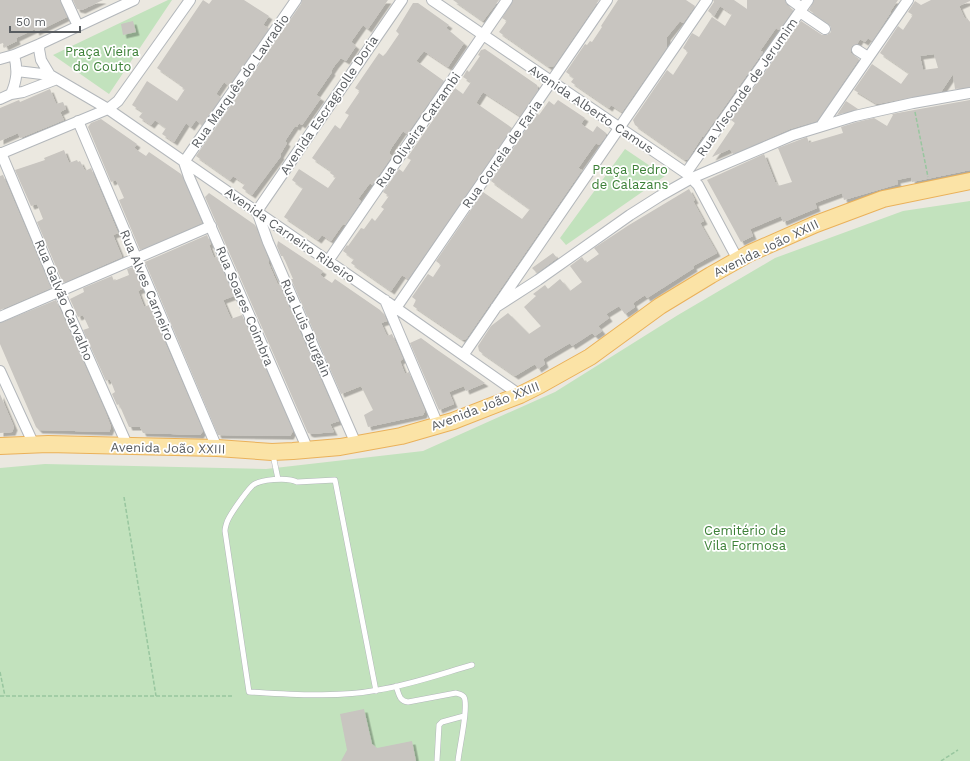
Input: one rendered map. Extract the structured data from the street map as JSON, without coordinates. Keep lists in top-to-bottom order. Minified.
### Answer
{"streets":{"main road":["Avenida João XXIII"],"street":["Rua Marquês do Lavradio","Rua Visconde de Jerumim","Avenida Escragnolle Doria","Avenida Alberto Camus","Rua Oliveira Catrambi","Rua Correia de Faria","Avenida Carneiro Ribeiro","Rua Alves Carneiro","Rua Galvão Carvalho","Rua Soares Coimbra","Rua Luis Burgain"]},"crossings":[["Rua Marquês do Lavradio","Avenida Carneiro Ribeiro"],["Rua Marquês do Lavradio","Rua Soares Coimbra"],["Rua Visconde de Jerumim","Avenida Alberto Camus"],["Avenida Escragnolle Doria","Avenida Carneiro Ribeiro"],["Avenida Escragnolle Doria","Rua Luis Burgain"],["Avenida Alberto Camus","Rua Oliveira Catrambi"],["Avenida Alberto Camus","Rua Correia de Faria"],["Avenida Alberto Camus","Avenida João XXIII"],["Rua Oliveira Catrambi","Avenida Carneiro Ribeiro"],["Rua Correia de Faria","Avenida Carneiro Ribeiro"],["Avenida Carneiro Ribeiro","Avenida João XXIII"],["Avenida Carneiro Ribeiro","Rua Soares Coimbra"],["Avenida Carneiro Ribeiro","Rua Luis Burgain"],["Avenida João XXIII","Rua Alves Carneiro"],["Avenida João XXIII","Rua Galvão Carvalho"],["Avenida João XXIII","Rua Soares Coimbra"],["Avenida João XXIII","Rua Luis Burgain"]],"parks":["Praça Vieira do Couto","Praça Pedro de Calazans","Cemitério de Vila Formosa"],"scale_bar":"50 m"}
